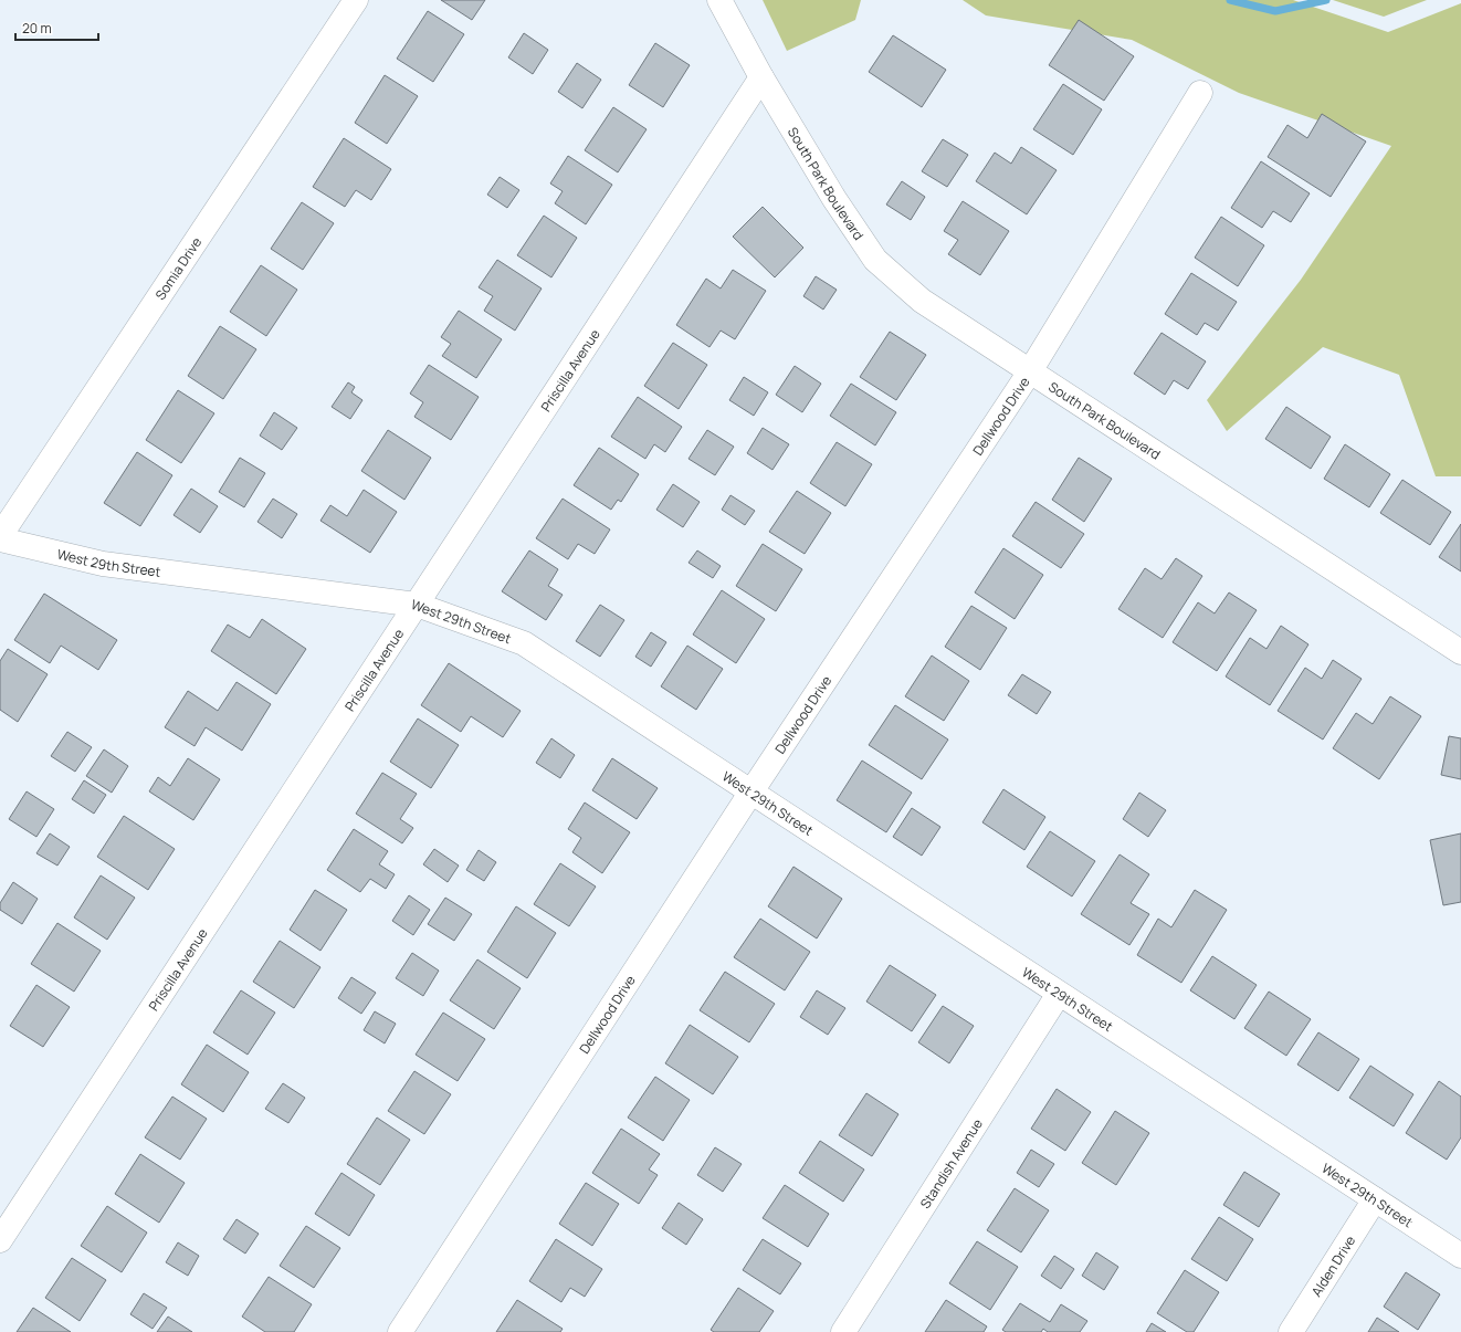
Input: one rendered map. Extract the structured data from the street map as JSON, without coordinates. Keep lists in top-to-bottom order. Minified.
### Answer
{"streets":{"street":["South Park Boulevard","Somia Drive","Priscilla Avenue","Dellwood Drive","West 29th Street","Standish Avenue","Alden Drive"]},"crossings":[["South Park Boulevard","Priscilla Avenue"],["South Park Boulevard","Dellwood Drive"],["Priscilla Avenue","West 29th Street"],["Dellwood Drive","West 29th Street"],["West 29th Street","Standish Avenue"],["West 29th Street","Alden Drive"]],"scale_bar":"20 m"}
